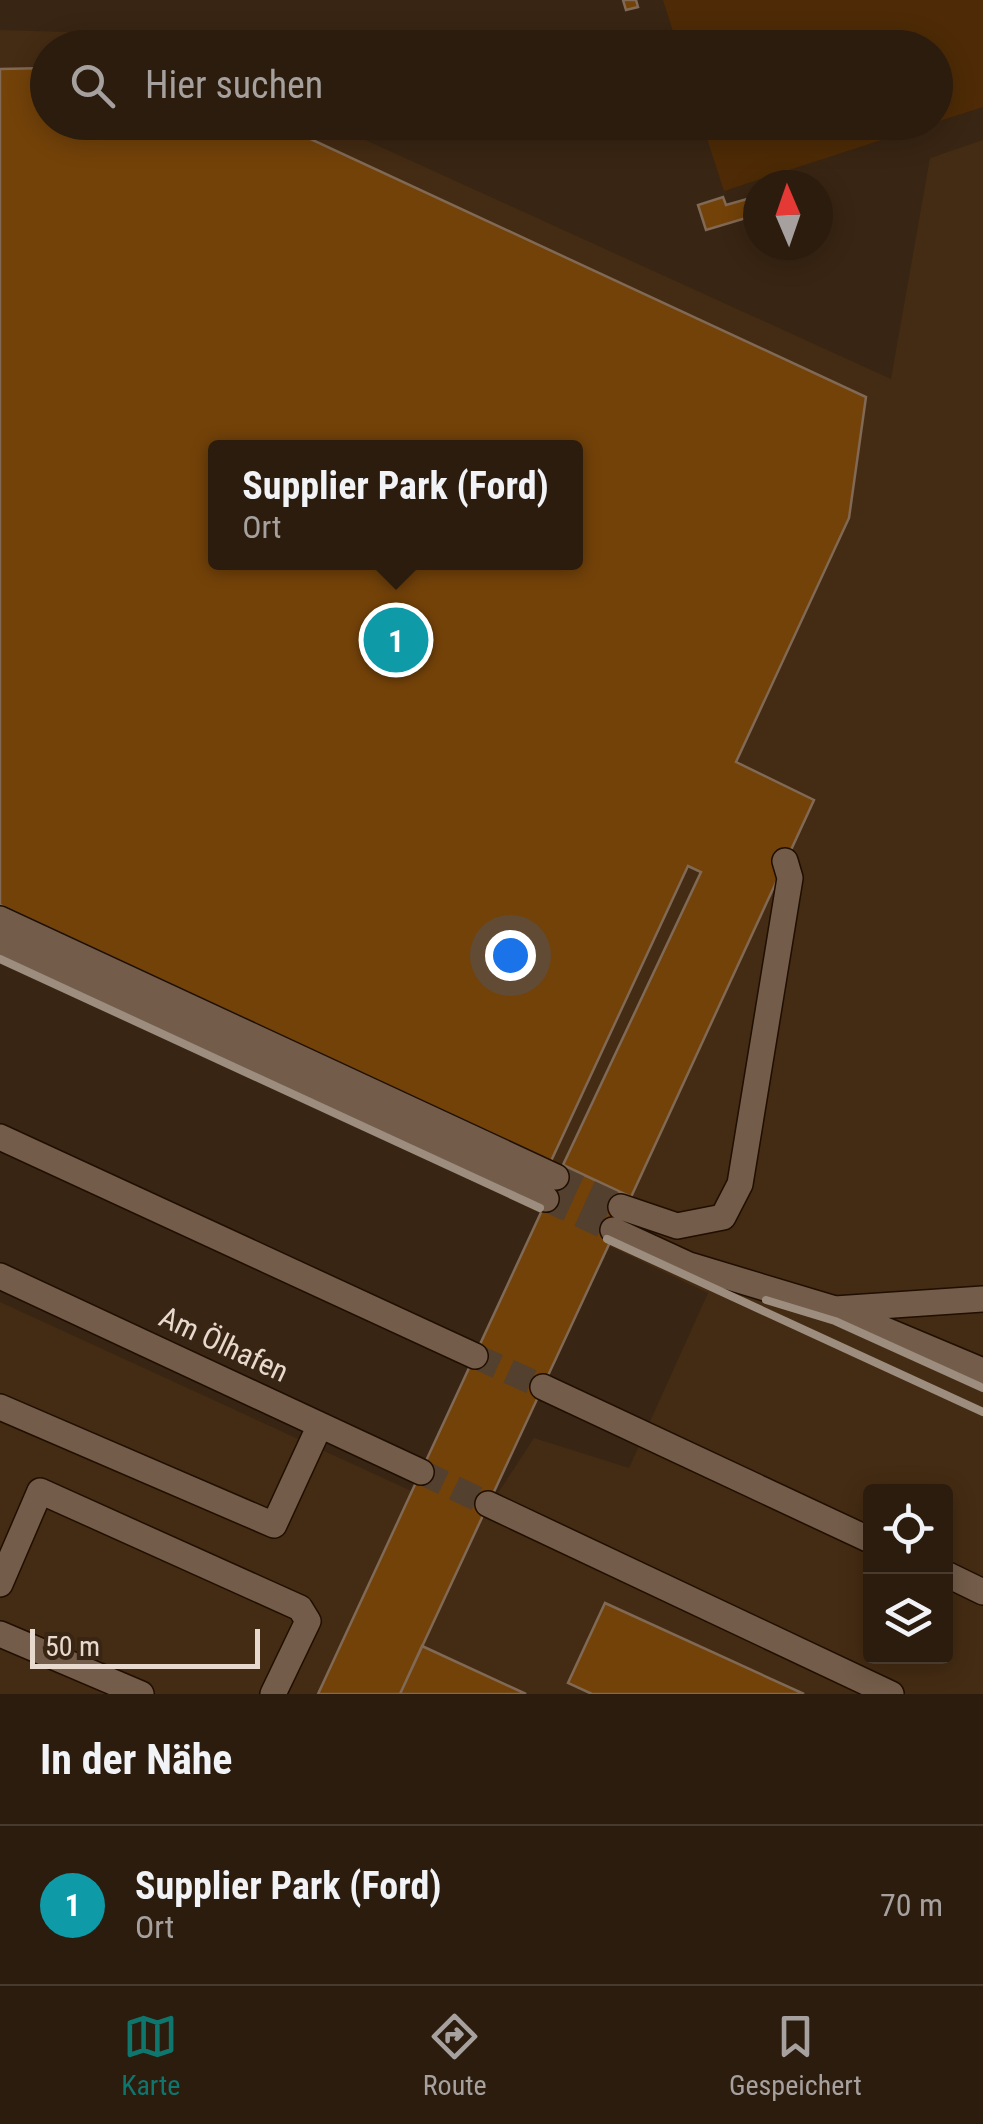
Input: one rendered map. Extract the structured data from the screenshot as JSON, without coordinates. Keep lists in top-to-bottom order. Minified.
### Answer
{"streets":{"lane":["Am Ölhafen"]},"scale_bar":"50 m","north":"top","page":{"search":"Hier suchen","popup":["Supplier Park (Ford)","Ort"],"pins":"1","scale":"50 m","heading":"In der Nähe","list":[{"mark":"1","name":"Supplier Park (Ford)","note":"Ort","value":"70 m"}],"nav":["Karte","Route","Gespeichert"]}}
